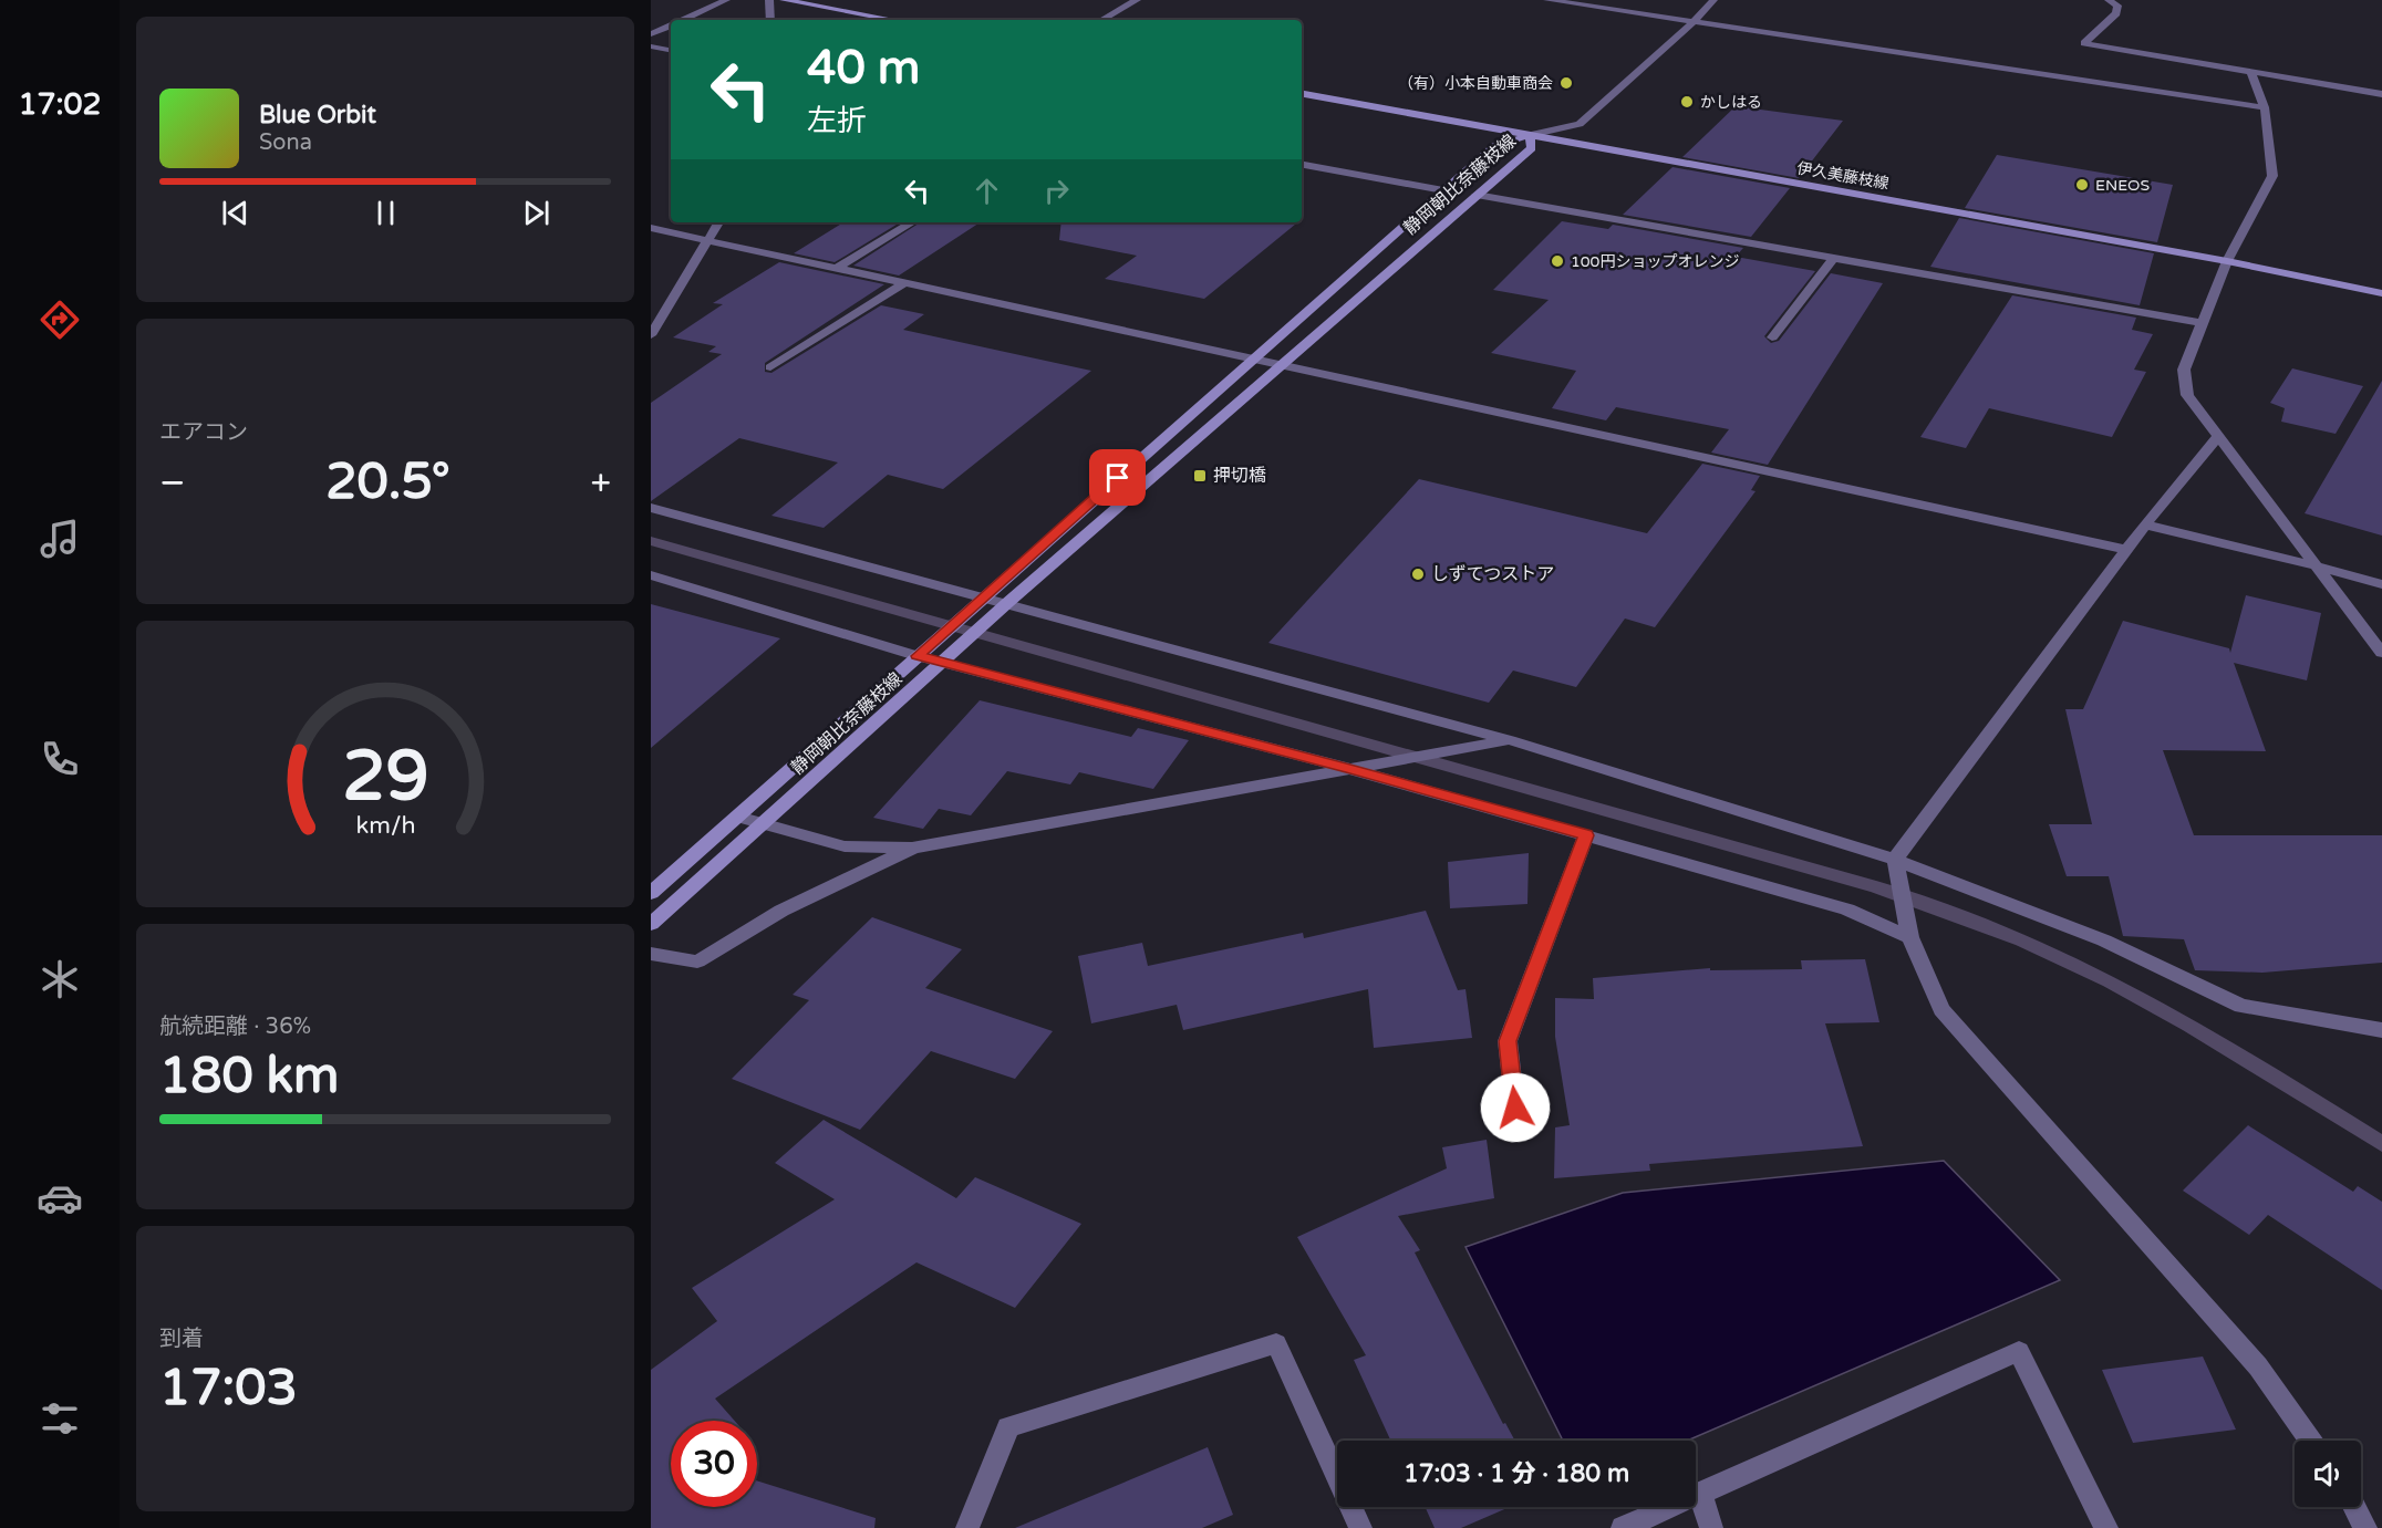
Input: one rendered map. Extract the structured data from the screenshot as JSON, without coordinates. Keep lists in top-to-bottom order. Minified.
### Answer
{"streets":{"main road":["伊久美藤枝線","静岡朝比奈藤枝線"]},"crossings":[["伊久美藤枝線","静岡朝比奈藤枝線"]],"places":{"other":["（有）小本自動車商会","かしはる","ENEOS","100円ショップオレンジ","しずてつストア"],"transit":["押切橋"]},"page":{"tabs":"17:02","turn":["40 m","左折"],"song":["Blue Orbit","Sona"],"tile":["エアコン",["航続距離 · 36%","180 km"],["到着","17:03"]],"heat":["−","20.5°","+"],"limit":"30","trip":"17:03 · 1 分 · 180 m","gauge":["29","km/h"]}}
